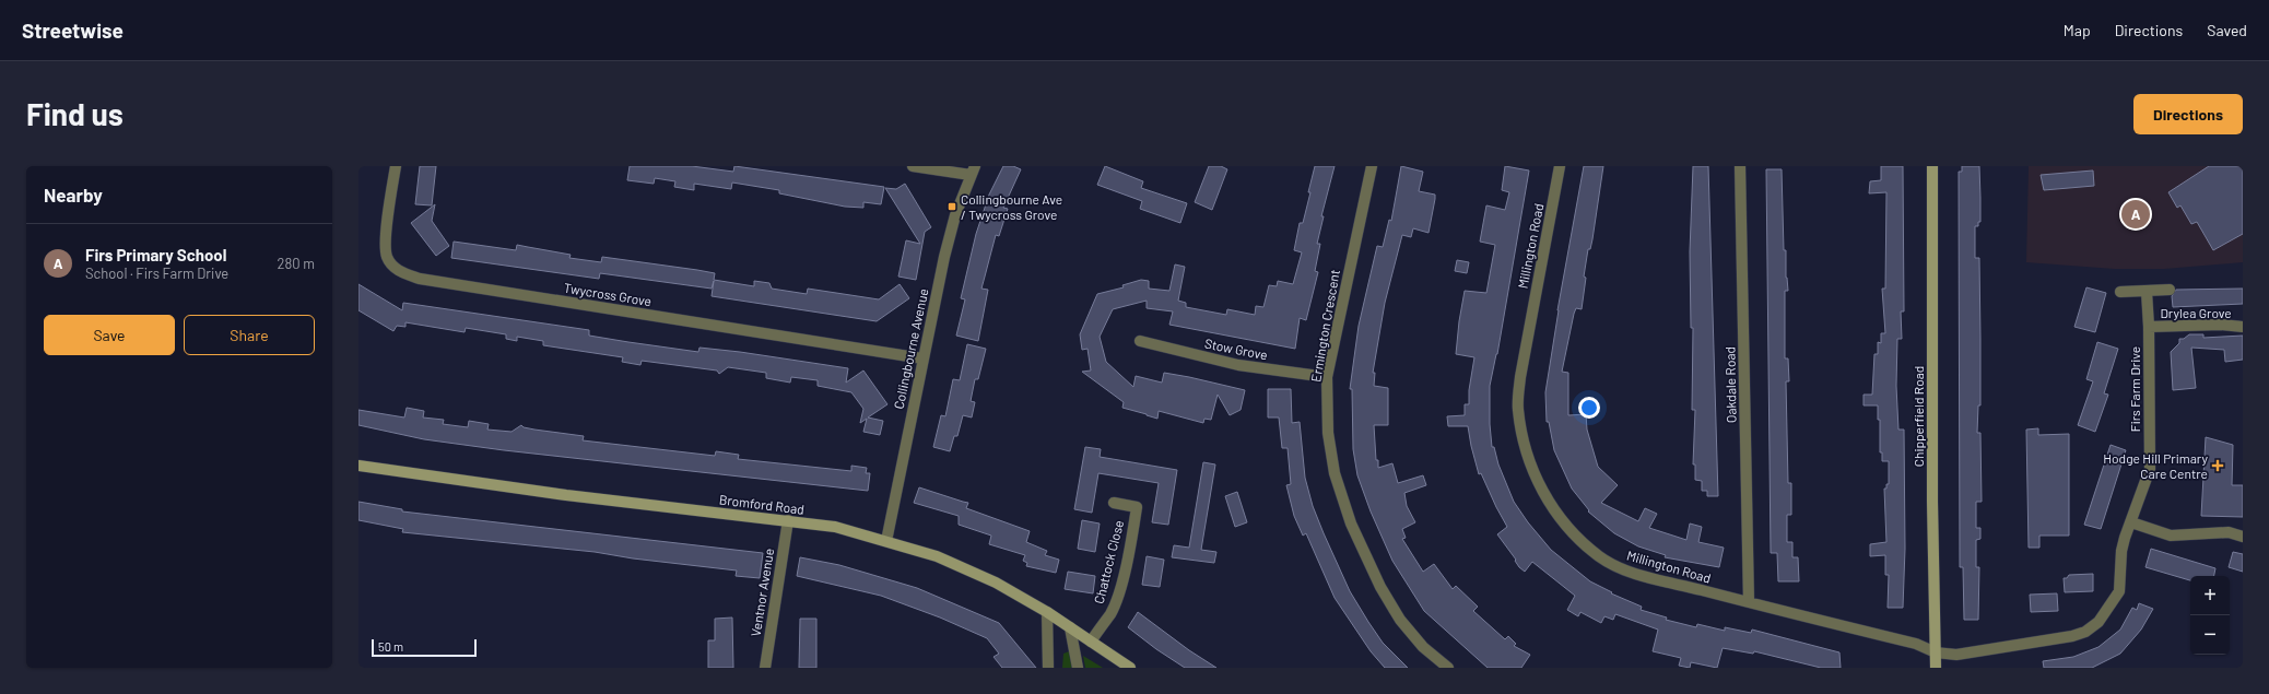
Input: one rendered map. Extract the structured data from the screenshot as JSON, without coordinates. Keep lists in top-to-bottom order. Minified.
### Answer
{"streets":{"street":["Millington Road","Twycross Grove","Drylea Grove","Ermington Crescent","Collingbourne Avenue","Stow Grove","Oakdale Road","Firs Farm Drive","Chipperfield Road","Bromford Road","Chattock Close","Ventnor Avenue"]},"crossings":[["Millington Road","Oakdale Road"],["Millington Road","Firs Farm Drive"],["Millington Road","Chipperfield Road"],["Twycross Grove","Collingbourne Avenue"],["Drylea Grove","Firs Farm Drive"],["Ermington Crescent","Stow Grove"],["Collingbourne Avenue","Bromford Road"],["Firs Farm Drive","Chipperfield Road"],["Bromford Road","Chattock Close"],["Bromford Road","Ventnor Avenue"]],"places":{"transit":["Collingbourne Ave / Twycross Grove"],"health":["Hodge Hill Primary Care Centre"]},"scale_bar":"50 m","page":{"header":"Streetwise","nav":["Map","Directions","Saved"],"buttons":["Directions",["Save","Share"]],"title":"Find us","heading":"Nearby","pins":"A","list":[{"mark":"A","name":"Firs Primary School","note":"School · Firs Farm Drive","value":"280 m"}],"map_buttons":["+","−"],"scale":"50 m"}}
